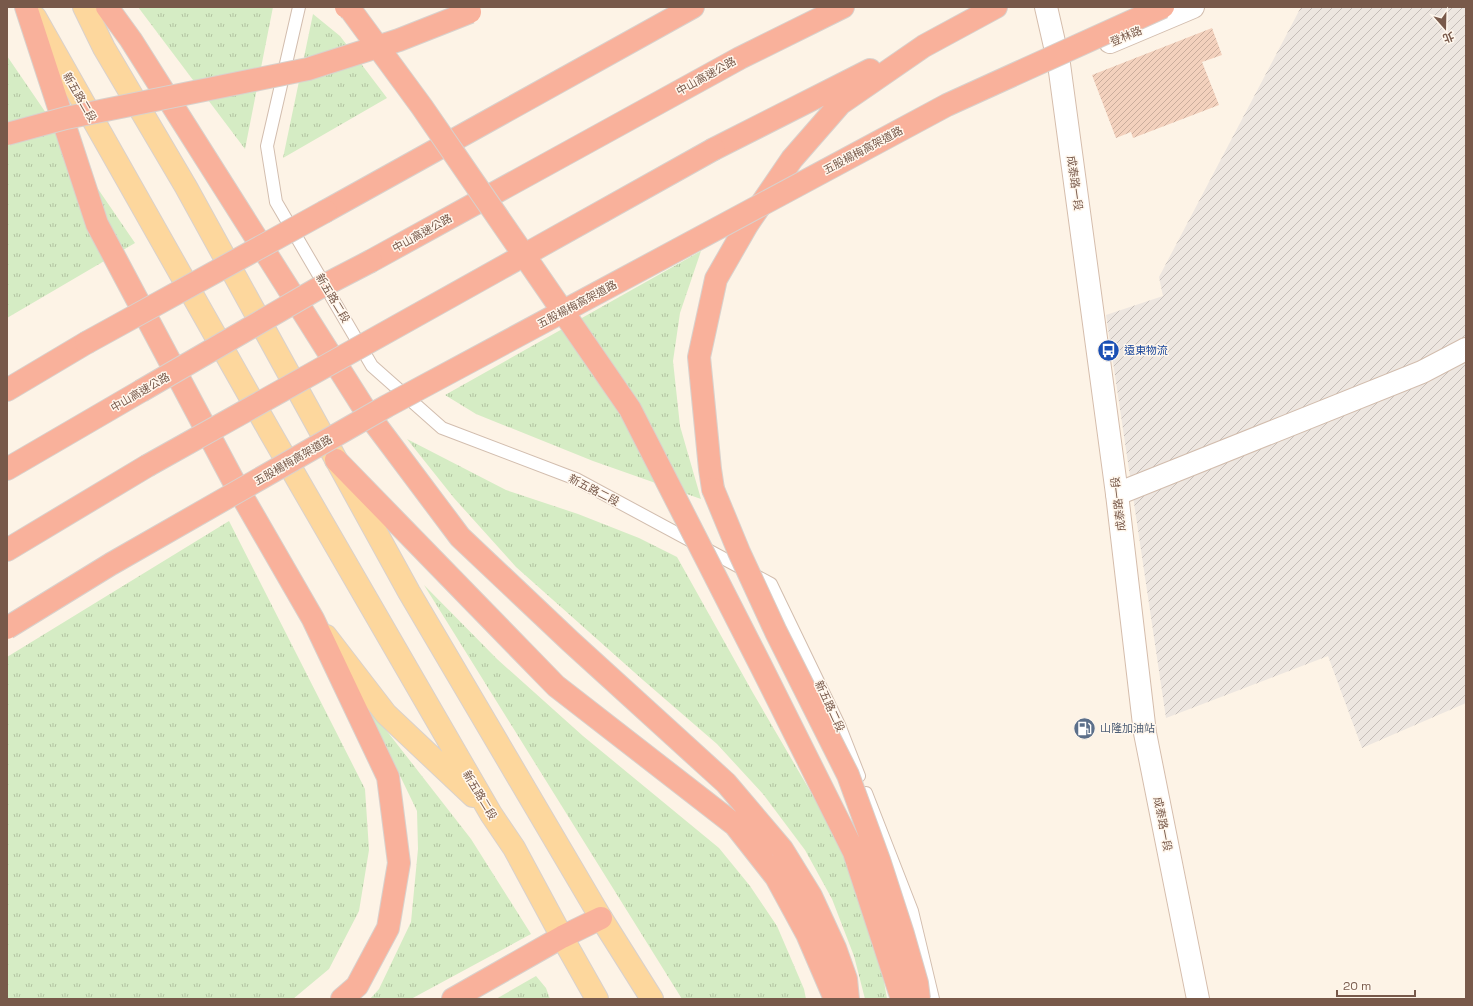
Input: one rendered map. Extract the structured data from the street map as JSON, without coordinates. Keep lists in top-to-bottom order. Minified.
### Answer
{"streets":{"highway":["中山高速公路","五股楊梅高架道路"],"main road":["登林路","新五路二段","成泰路一段"]},"crossings":[["登林路","成泰路一段"]],"places":{"bus stop":["遠東物流"],"fuel station":["山隆加油站"]},"scale_bar":"20 m","north":"bottom"}
